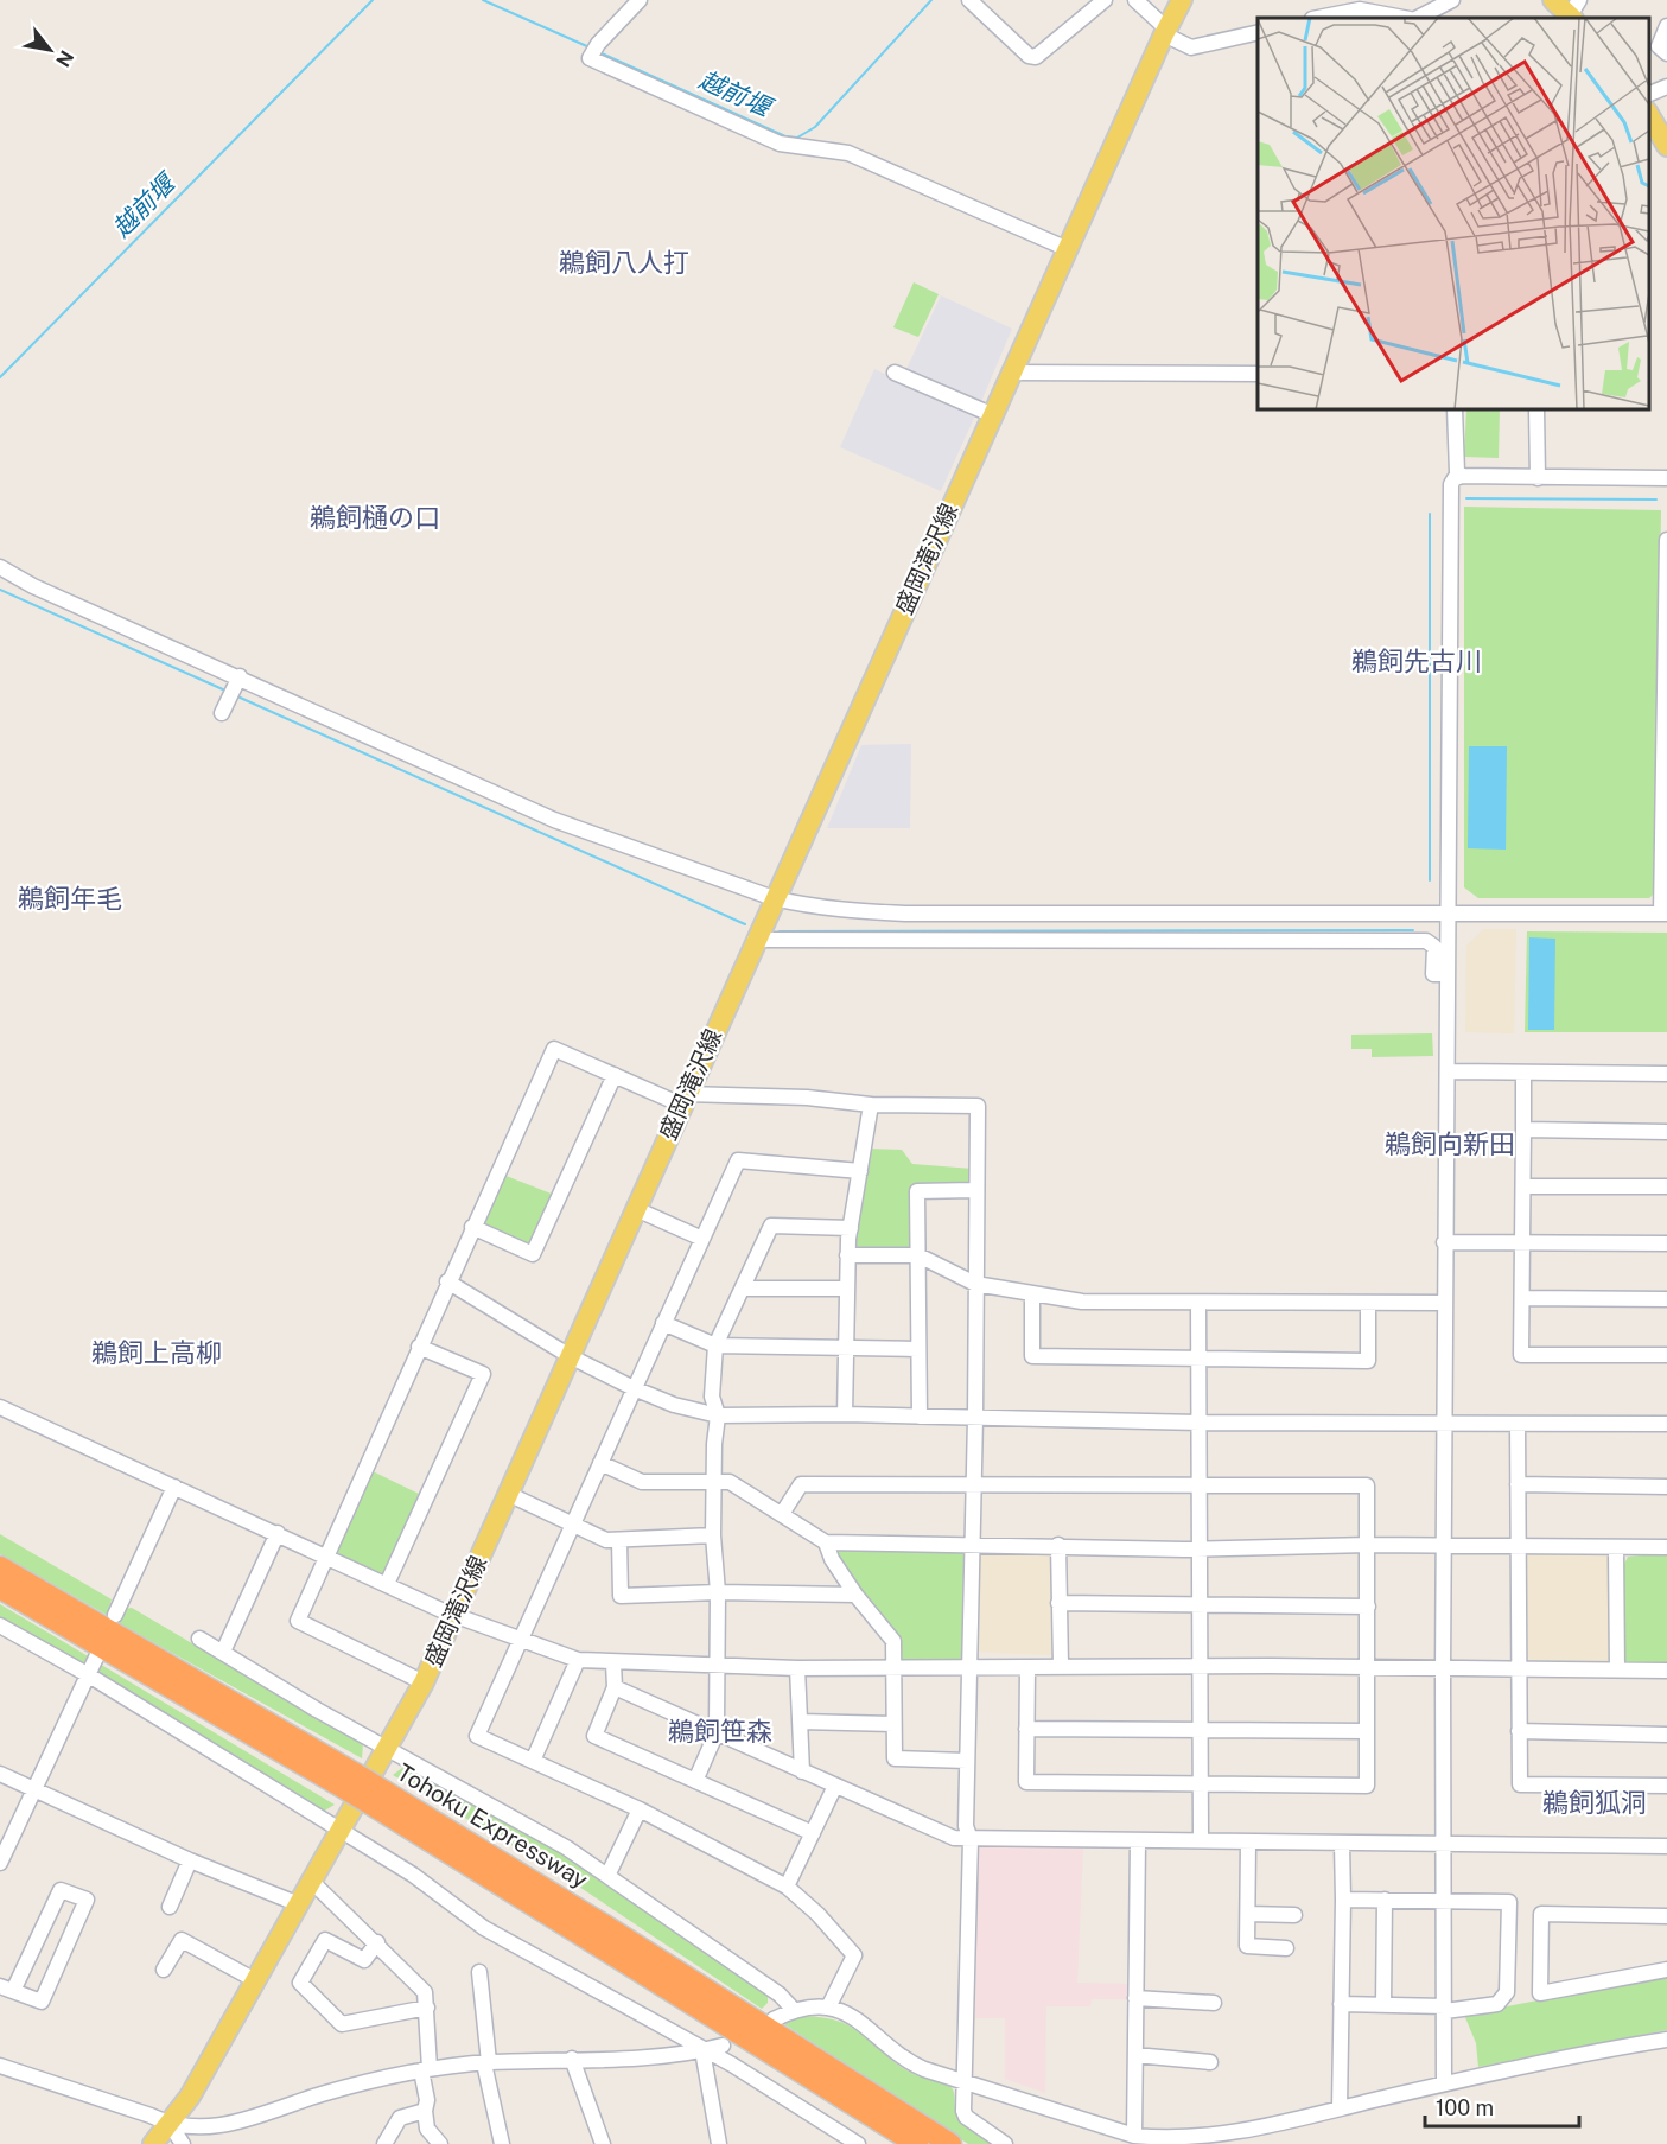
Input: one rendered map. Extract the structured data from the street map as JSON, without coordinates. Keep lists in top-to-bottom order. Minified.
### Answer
{"streets":{"highway":["Tohoku Expressway"],"main road":["盛岡滝沢線"]},"districts":["鵜飼八人打","鵜飼樋の口","鵜飼先古川","鵜飼年毛","鵜飼向新田","鵜飼上高柳","鵜飼笹森","鵜飼狐洞"],"water":["越前堰"],"scale_bar":"100 m","north":"bottom right"}
